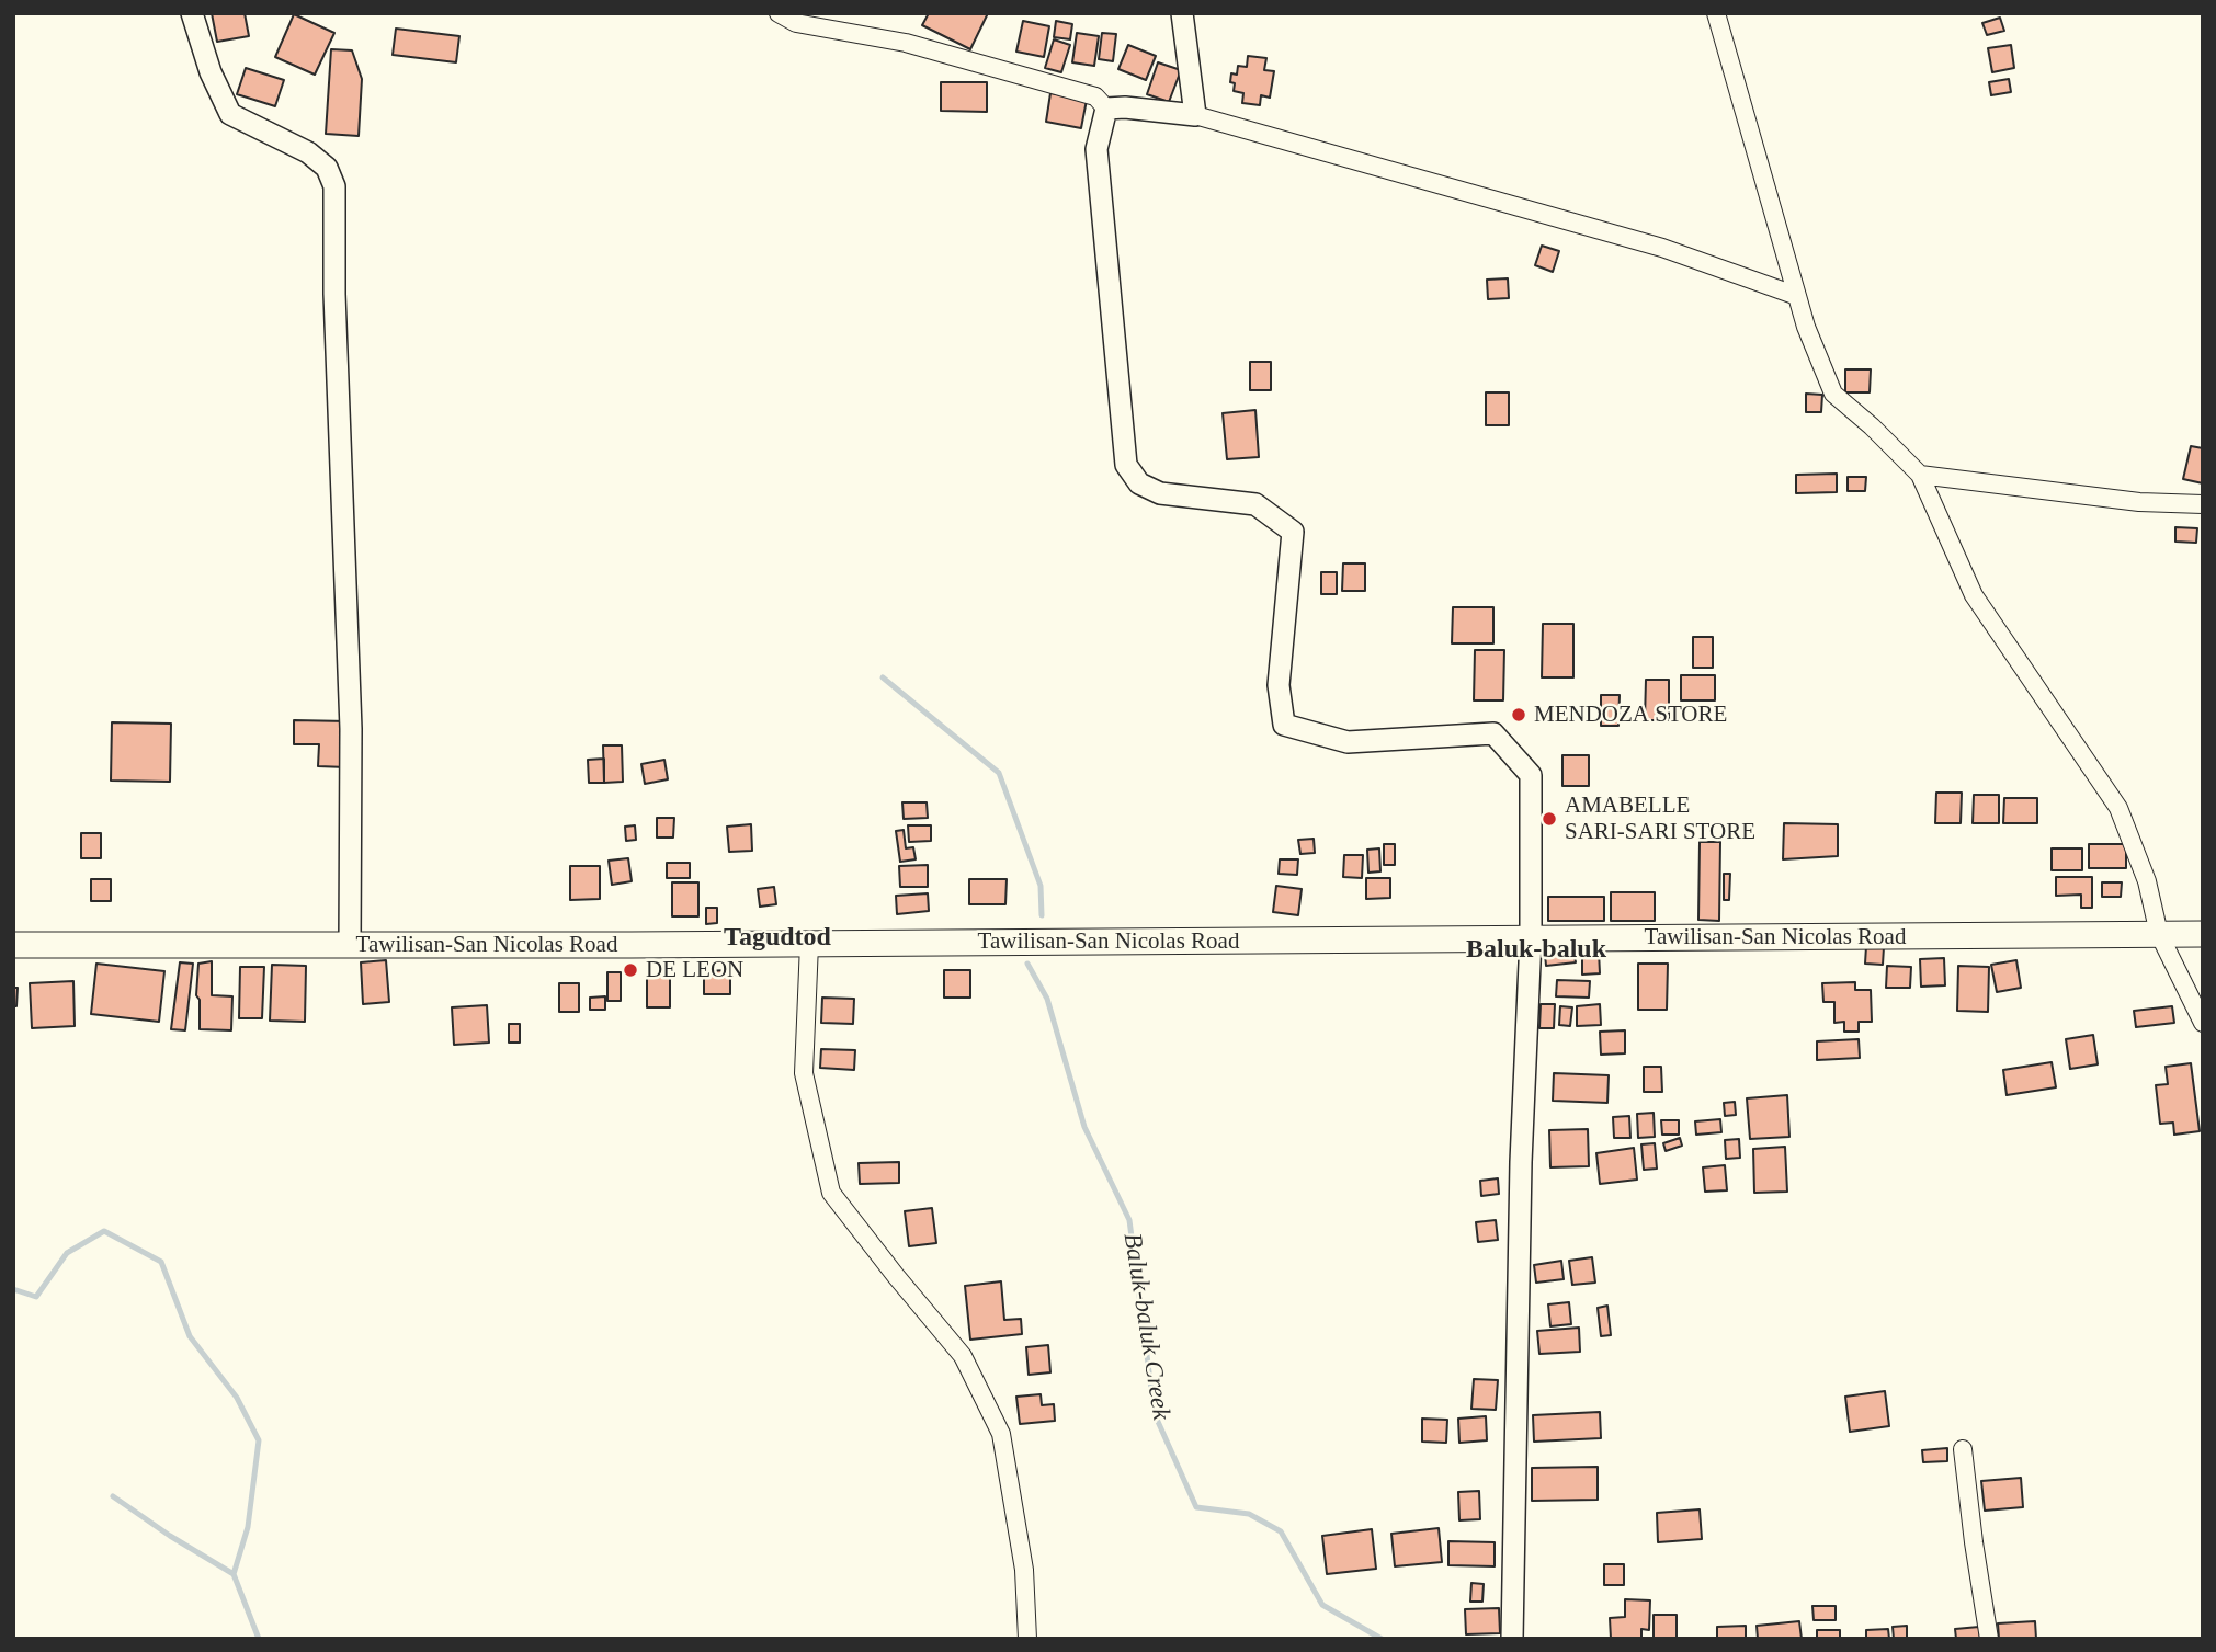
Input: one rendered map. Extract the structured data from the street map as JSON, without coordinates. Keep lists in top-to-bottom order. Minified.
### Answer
{"streets":{"main road":["Tawilisan-San Nicolas Road"]},"districts":["Tagudtod","Baluk-baluk"],"water":["Baluk-baluk Creek"],"places":["MENDOZA STORE","AMABELLE SARI-SARI STORE","DE LEON"]}
